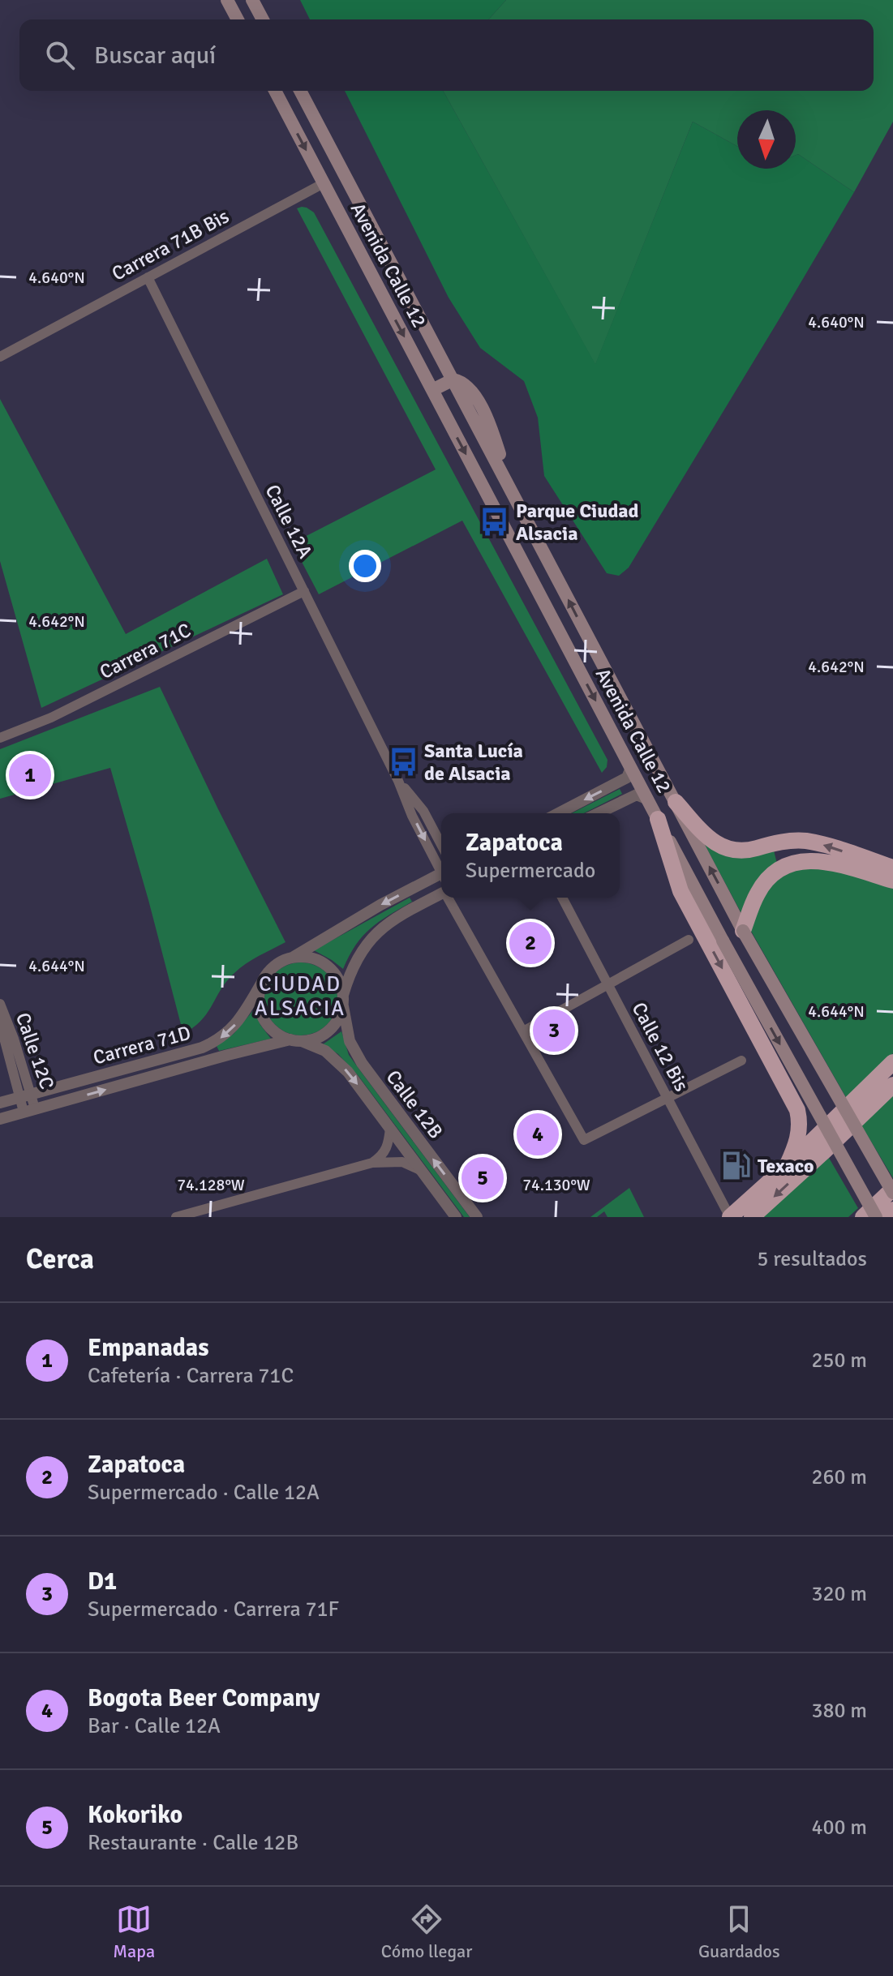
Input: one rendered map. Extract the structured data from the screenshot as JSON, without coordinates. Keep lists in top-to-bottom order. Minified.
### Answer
{"streets":{"main road":["Avenida Calle 12"],"street":["Carrera 71B Bis","Calle 12A","Carrera 71C","Carrera 71D","Calle 12 Bis","Calle 12C","Calle 12B"]},"crossings":[["Carrera 71B Bis","Avenida Calle 12"],["Carrera 71B Bis","Calle 12A"],["Calle 12A","Carrera 71C"],["Calle 12A","Calle 12 Bis"],["Carrera 71D","Calle 12C"],["Carrera 71D","Calle 12B"]],"districts":["CIUDAD ALSACIA"],"places":{"bus stop":["Parque Ciudad Alsacia","Santa Lucía de Alsacia"],"fuel station":["Texaco"]},"north":"bottom","page":{"search":"Buscar aquí","pins":["1","2","3","4","5"],"popup":["Zapatoca","Supermercado"],"heading":["Cerca","5 resultados"],"list":[{"mark":"1","name":"Empanadas","note":"Cafetería · Carrera 71C","value":"250 m"},{"mark":"2","name":"Zapatoca","note":"Supermercado · Calle 12A","value":"260 m"},{"mark":"3","name":"D1","note":"Supermercado · Carrera 71F","value":"320 m"},{"mark":"4","name":"Bogota Beer Company","note":"Bar · Calle 12A","value":"380 m"},{"mark":"5","name":"Kokoriko","note":"Restaurante · Calle 12B","value":"400 m"}],"nav":["Mapa","Cómo llegar","Guardados"]},"coordinates":["4.640°N","4.642°N","4.644°N","74.128°W","74.130°W"]}
